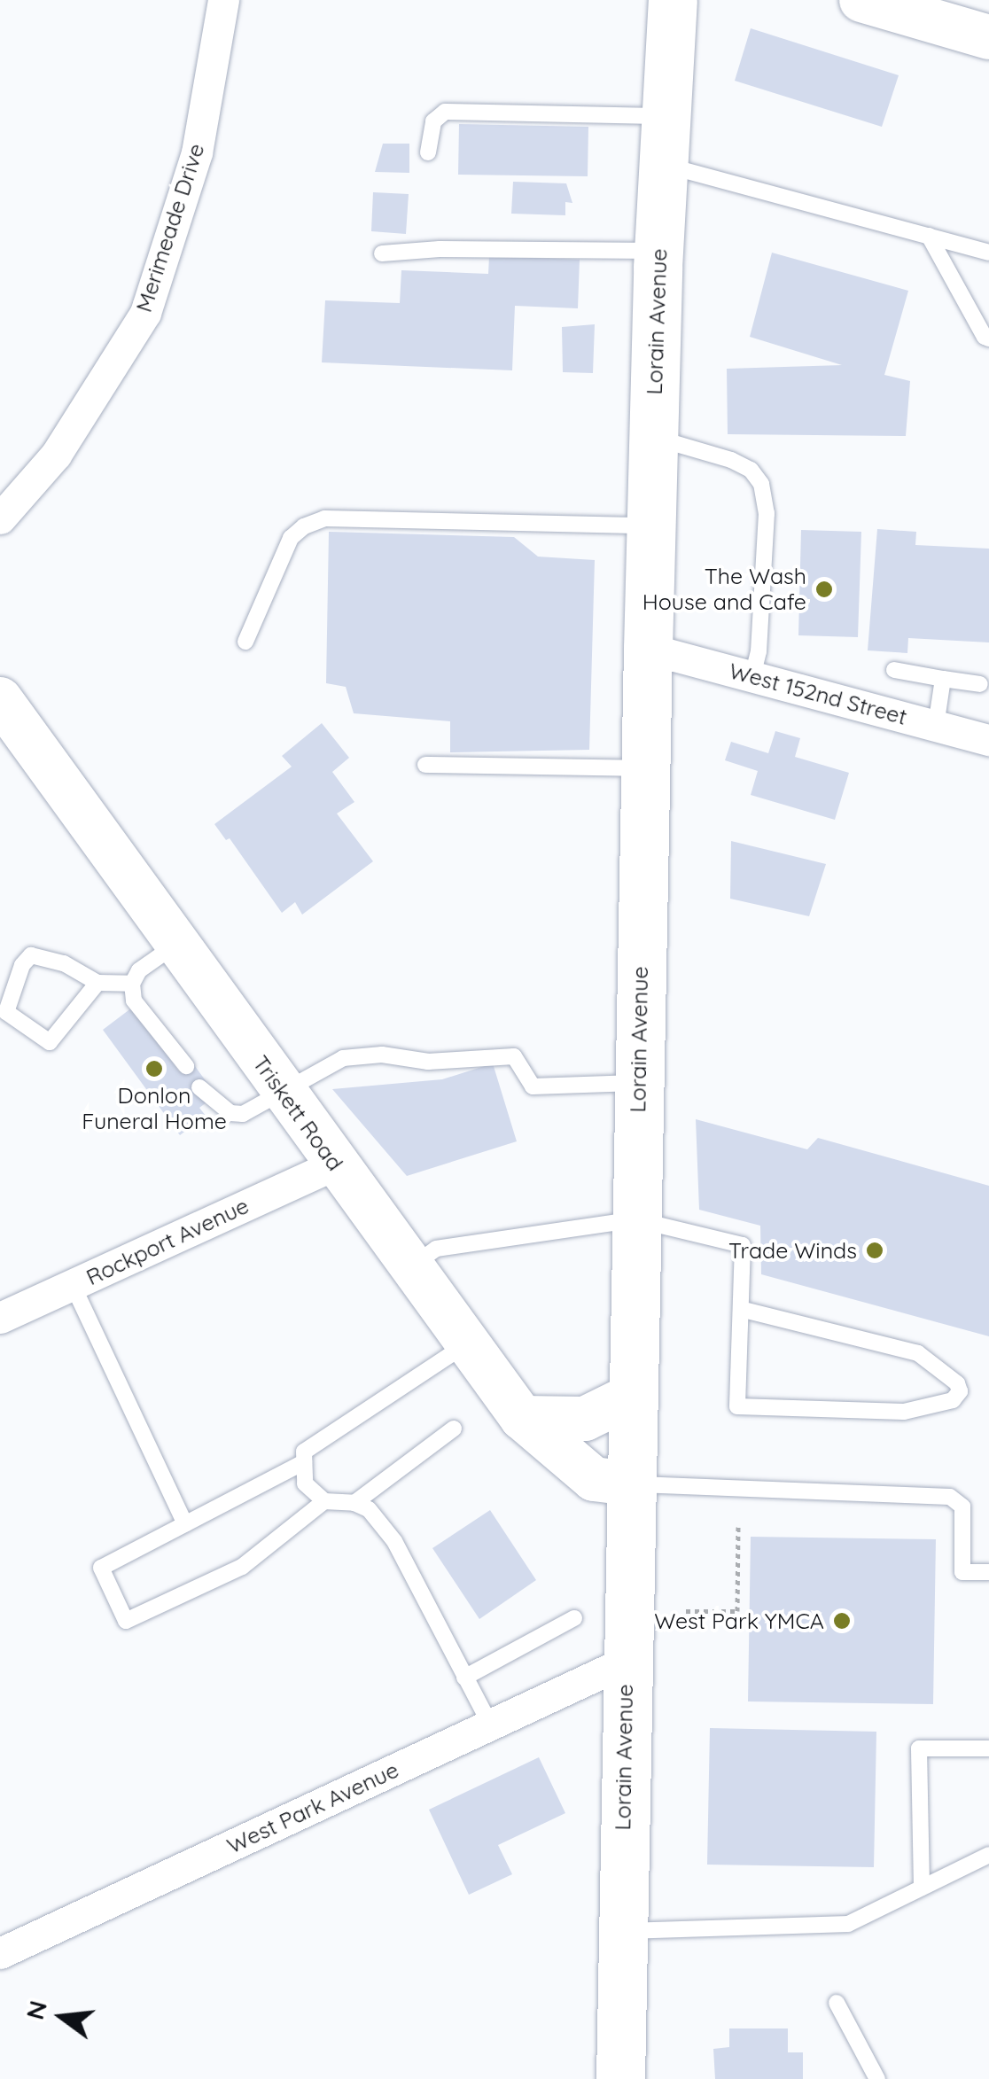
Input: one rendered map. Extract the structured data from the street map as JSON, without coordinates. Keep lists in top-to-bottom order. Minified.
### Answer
{"streets":{"main road":["Lorain Avenue","Triskett Road"],"street":["Merimeade Drive","West 152nd Street","Rockport Avenue","West Park Avenue"]},"crossings":[["Lorain Avenue","West 152nd Street"],["Lorain Avenue","Triskett Road"],["Lorain Avenue","West Park Avenue"],["Triskett Road","Rockport Avenue"]],"places":["The Wash House and Cafe","Donlon Funeral Home","Trade Winds","West Park YMCA"],"north":"left"}
